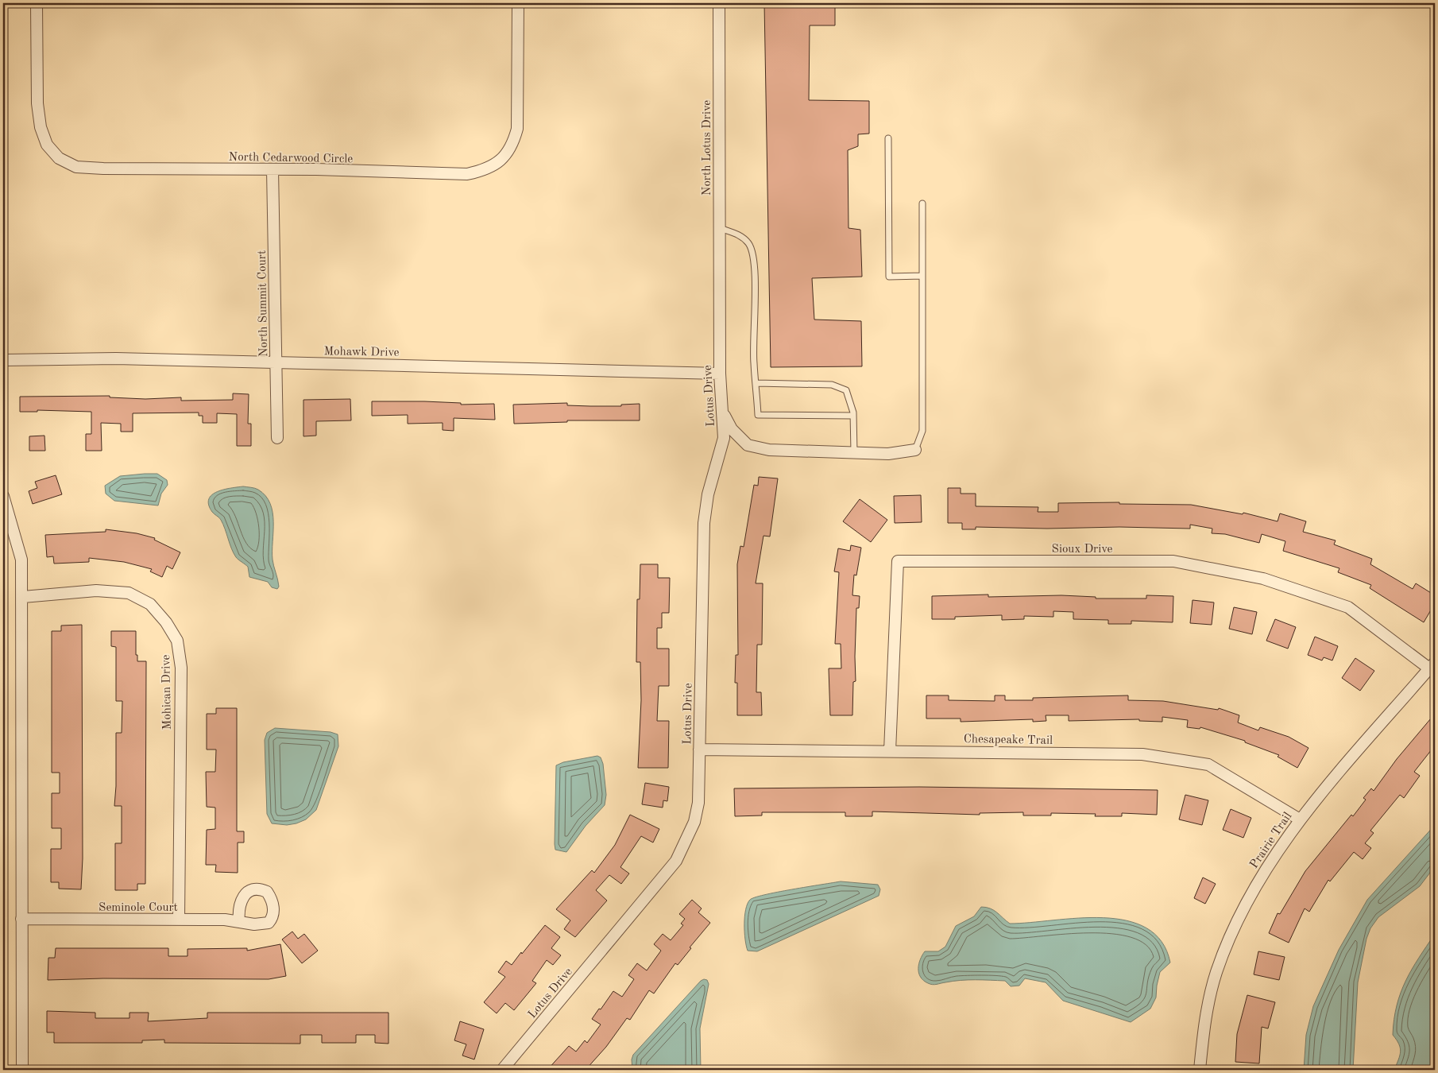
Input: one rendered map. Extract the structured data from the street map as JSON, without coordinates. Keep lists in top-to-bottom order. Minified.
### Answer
{"streets":{"street":["North Lotus Drive","North Cedarwood Circle","North Summit Court","Mohawk Drive","Lotus Drive","Sioux Drive","Mohican Drive","Chesapeake Trail","Prairie Trail","Seminole Court"]},"crossings":[["North Lotus Drive","Lotus Drive"],["North Cedarwood Circle","North Summit Court"],["North Summit Court","Mohawk Drive"],["Mohawk Drive","Lotus Drive"],["Lotus Drive","Chesapeake Trail"],["Sioux Drive","Chesapeake Trail"],["Sioux Drive","Prairie Trail"],["Mohican Drive","Seminole Court"],["Chesapeake Trail","Prairie Trail"]]}
